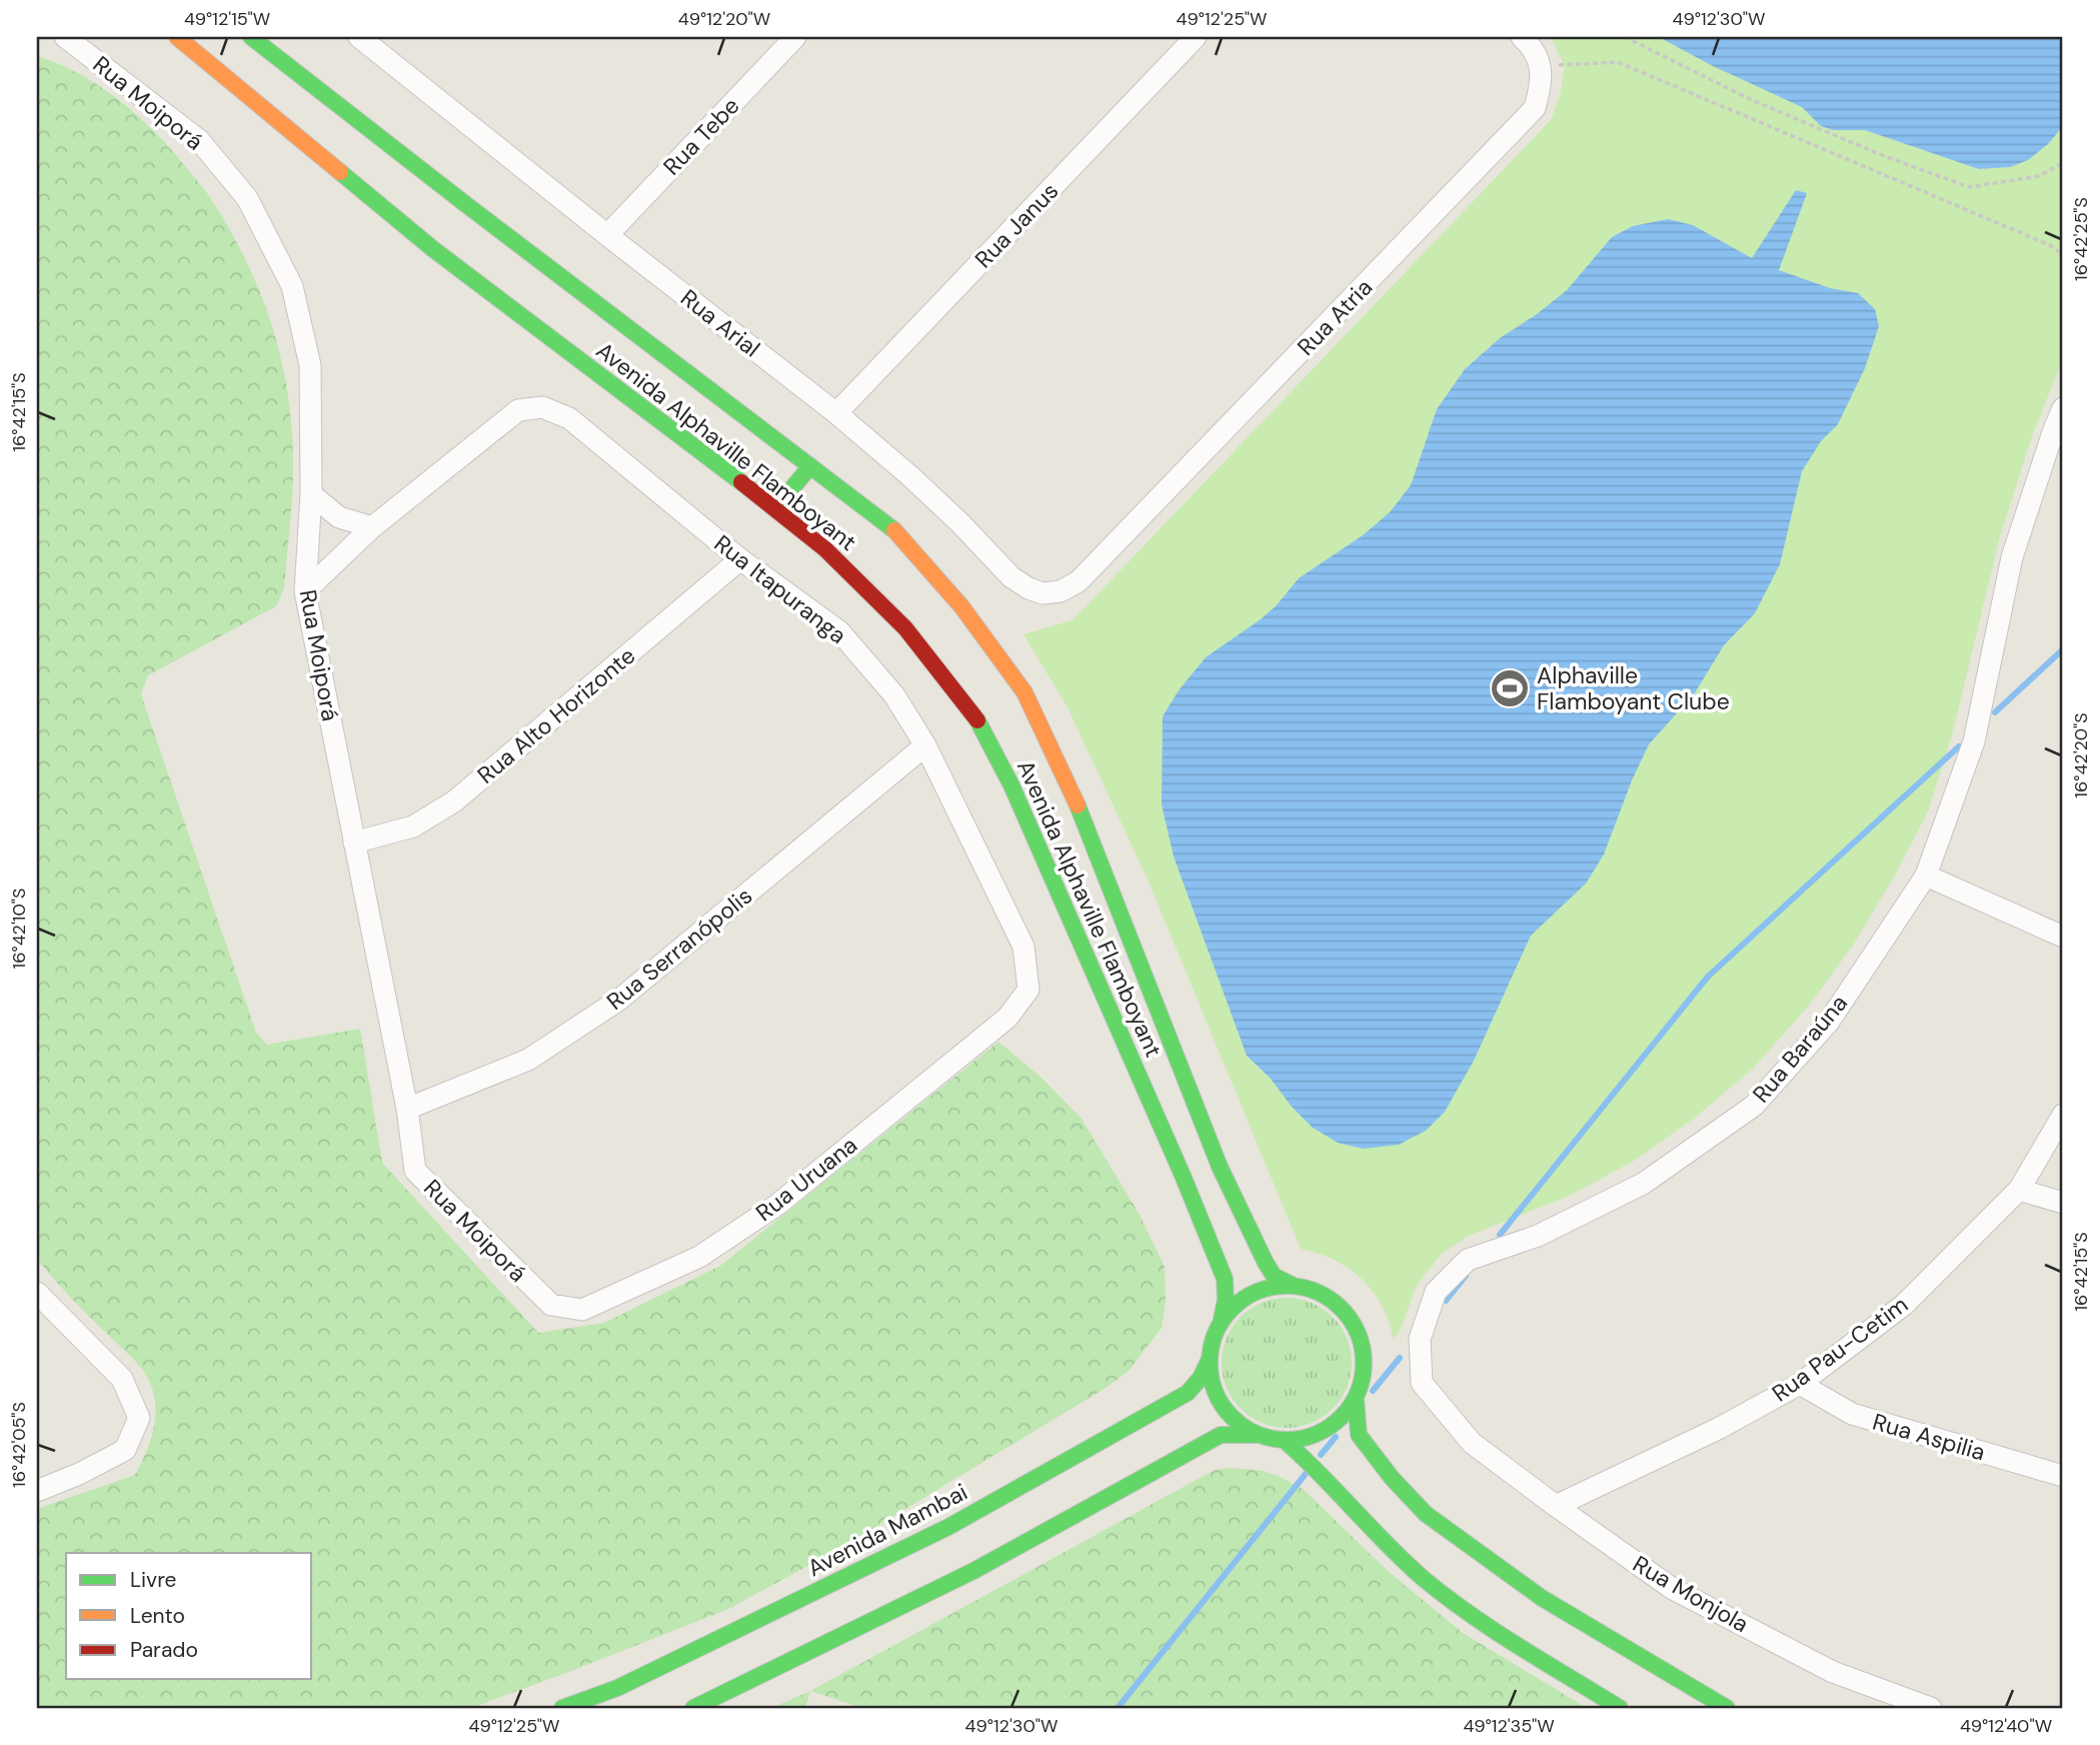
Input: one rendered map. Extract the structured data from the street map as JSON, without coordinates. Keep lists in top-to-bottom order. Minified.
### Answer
{"streets":{"street":["Rua Moiporá","Rua Tebe","Rua Janus","Rua Atria","Rua Arial","Avenida Alphaville Flamboyant","Rua Itapuranga","Rua Alto Horizonte","Rua Serranópolis","Rua Baraúna","Rua Uruana","Rua Pau-Cetim","Rua Aspilia","Avenida Mambai","Rua Monjola"]},"crossings":[["Rua Moiporá","Rua Alto Horizonte"],["Rua Moiporá","Rua Serranópolis"],["Rua Moiporá","Rua Uruana"],["Rua Tebe","Rua Arial"],["Rua Janus","Rua Arial"],["Rua Atria","Rua Arial"],["Avenida Alphaville Flamboyant","Avenida Mambai"],["Rua Itapuranga","Rua Alto Horizonte"],["Rua Itapuranga","Rua Serranópolis"],["Rua Itapuranga","Rua Uruana"],["Rua Baraúna","Rua Monjola"],["Rua Pau-Cetim","Rua Aspilia"],["Rua Pau-Cetim","Rua Monjola"]],"places":{"sports":["Alphaville Flamboyant Clube"]},"legend":["Livre","Lento","Parado"],"coordinates":["49°12'15\"W","49°12'20\"W","49°12'25\"W","49°12'30\"W","16°42'25\"S","16°42'15\"S","16°42'20\"S","16°42'10\"S","16°42'05\"S","49°12'35\"W","49°12'40\"W"]}
